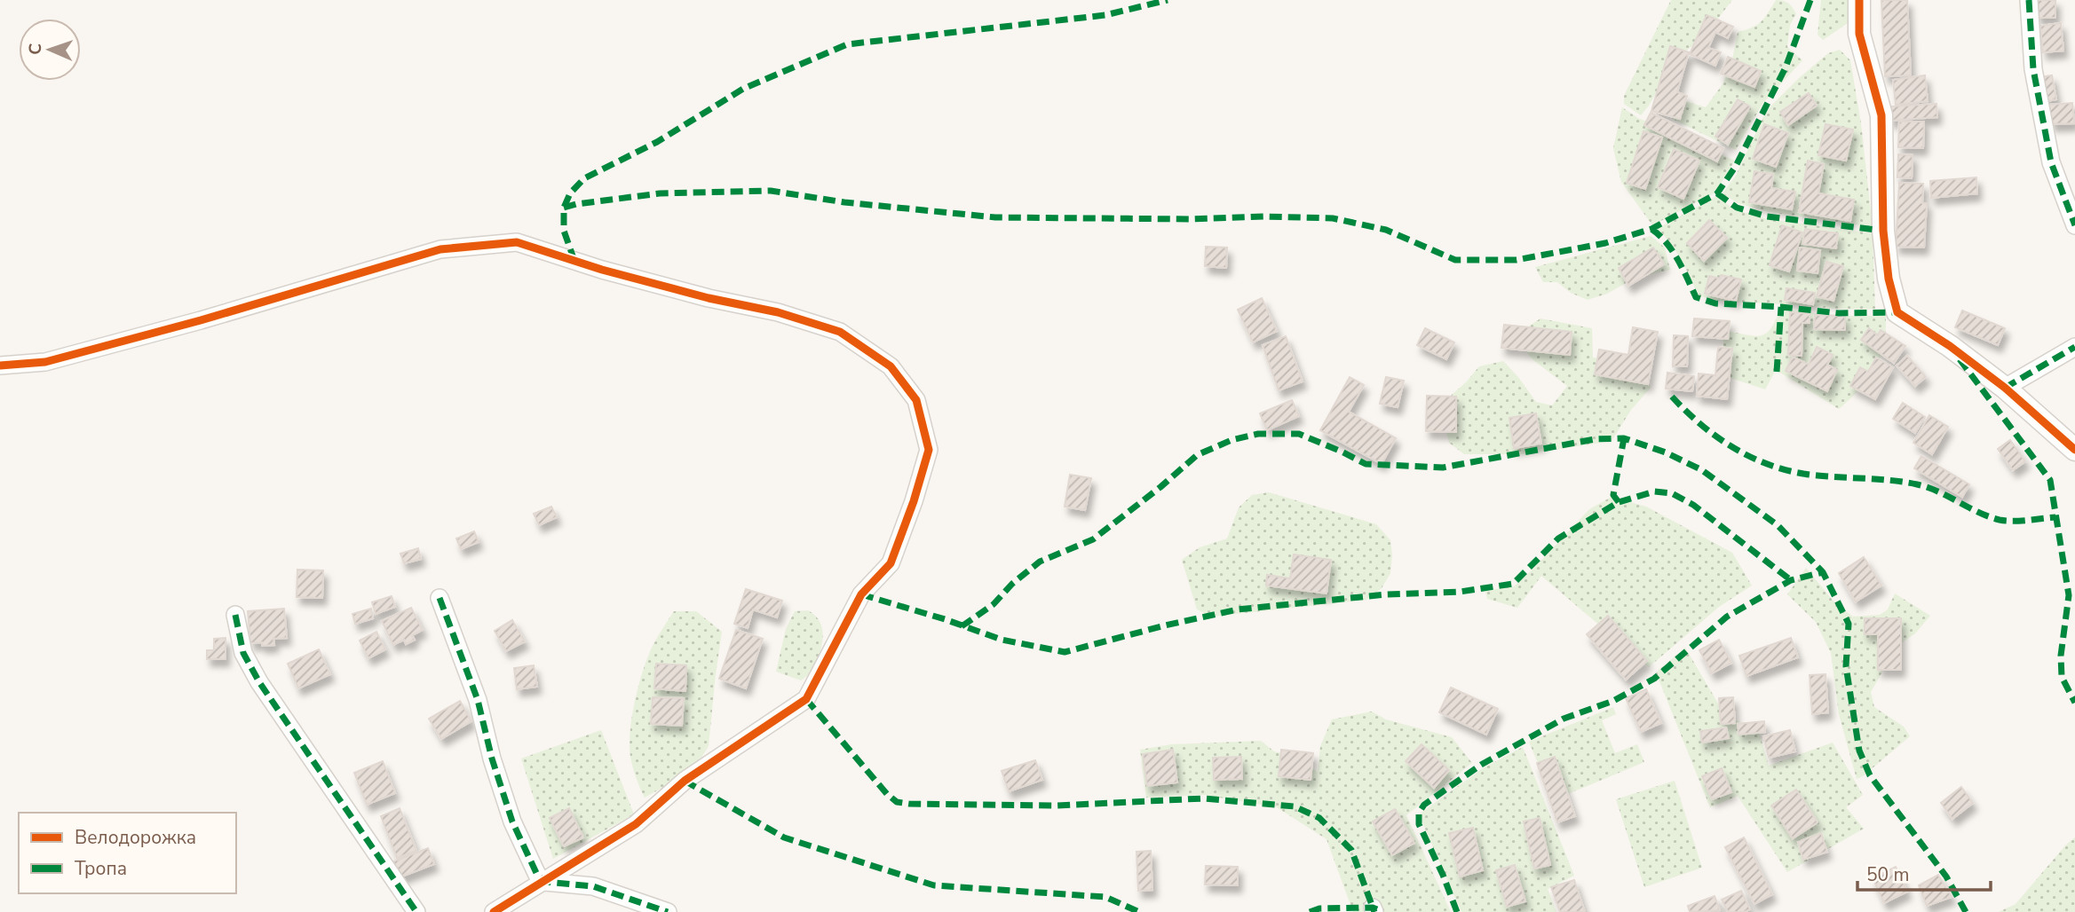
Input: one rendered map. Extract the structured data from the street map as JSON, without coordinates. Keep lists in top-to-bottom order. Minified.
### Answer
{"legend":["Велодорожка","Тропа"],"scale_bar":"50 m","north":"left"}
